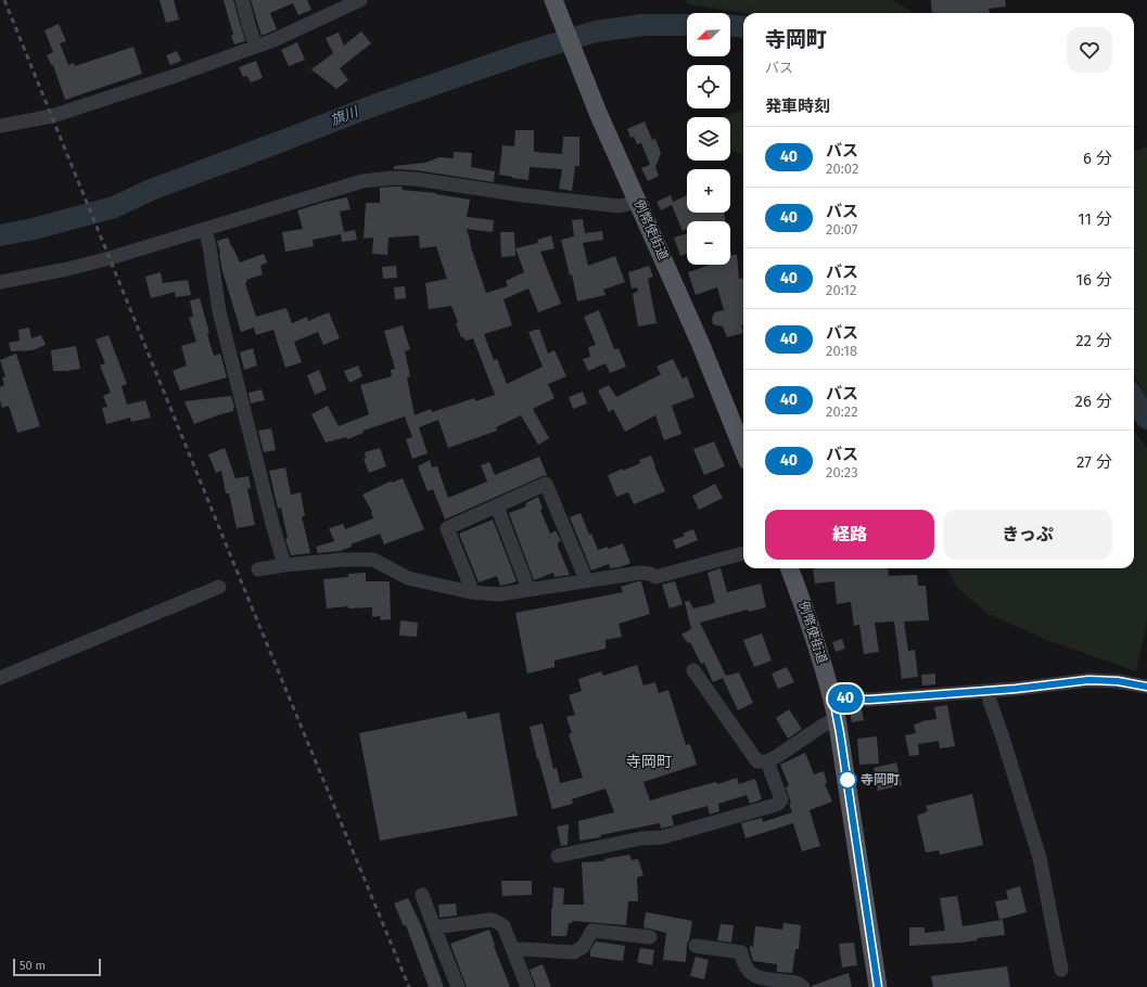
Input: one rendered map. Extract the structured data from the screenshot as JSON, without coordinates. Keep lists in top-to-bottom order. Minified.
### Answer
{"streets":{"main road":["例幣使街道"]},"districts":["寺岡町"],"water":["旗川"],"places":["寺岡町"],"lines":["bus line 40"],"scale_bar":"50 m","north":"bottom left","page":{"on_map":"40","map_buttons":["+","−"],"heading":[["寺岡町","バス"],"発車時刻"],"list":[{"mark":"40","name":"バス","note":"20:02","value":"6 分"},{"mark":"40","name":"バス","note":"20:07","value":"11 分"},{"mark":"40","name":"バス","note":"20:12","value":"16 分"},{"mark":"40","name":"バス","note":"20:18","value":"22 分"},{"mark":"40","name":"バス","note":"20:22","value":"26 分"},{"mark":"40","name":"バス","note":"20:23","value":"27 分"}],"buttons":["経路","きっぷ"],"scale":"50 m"}}
